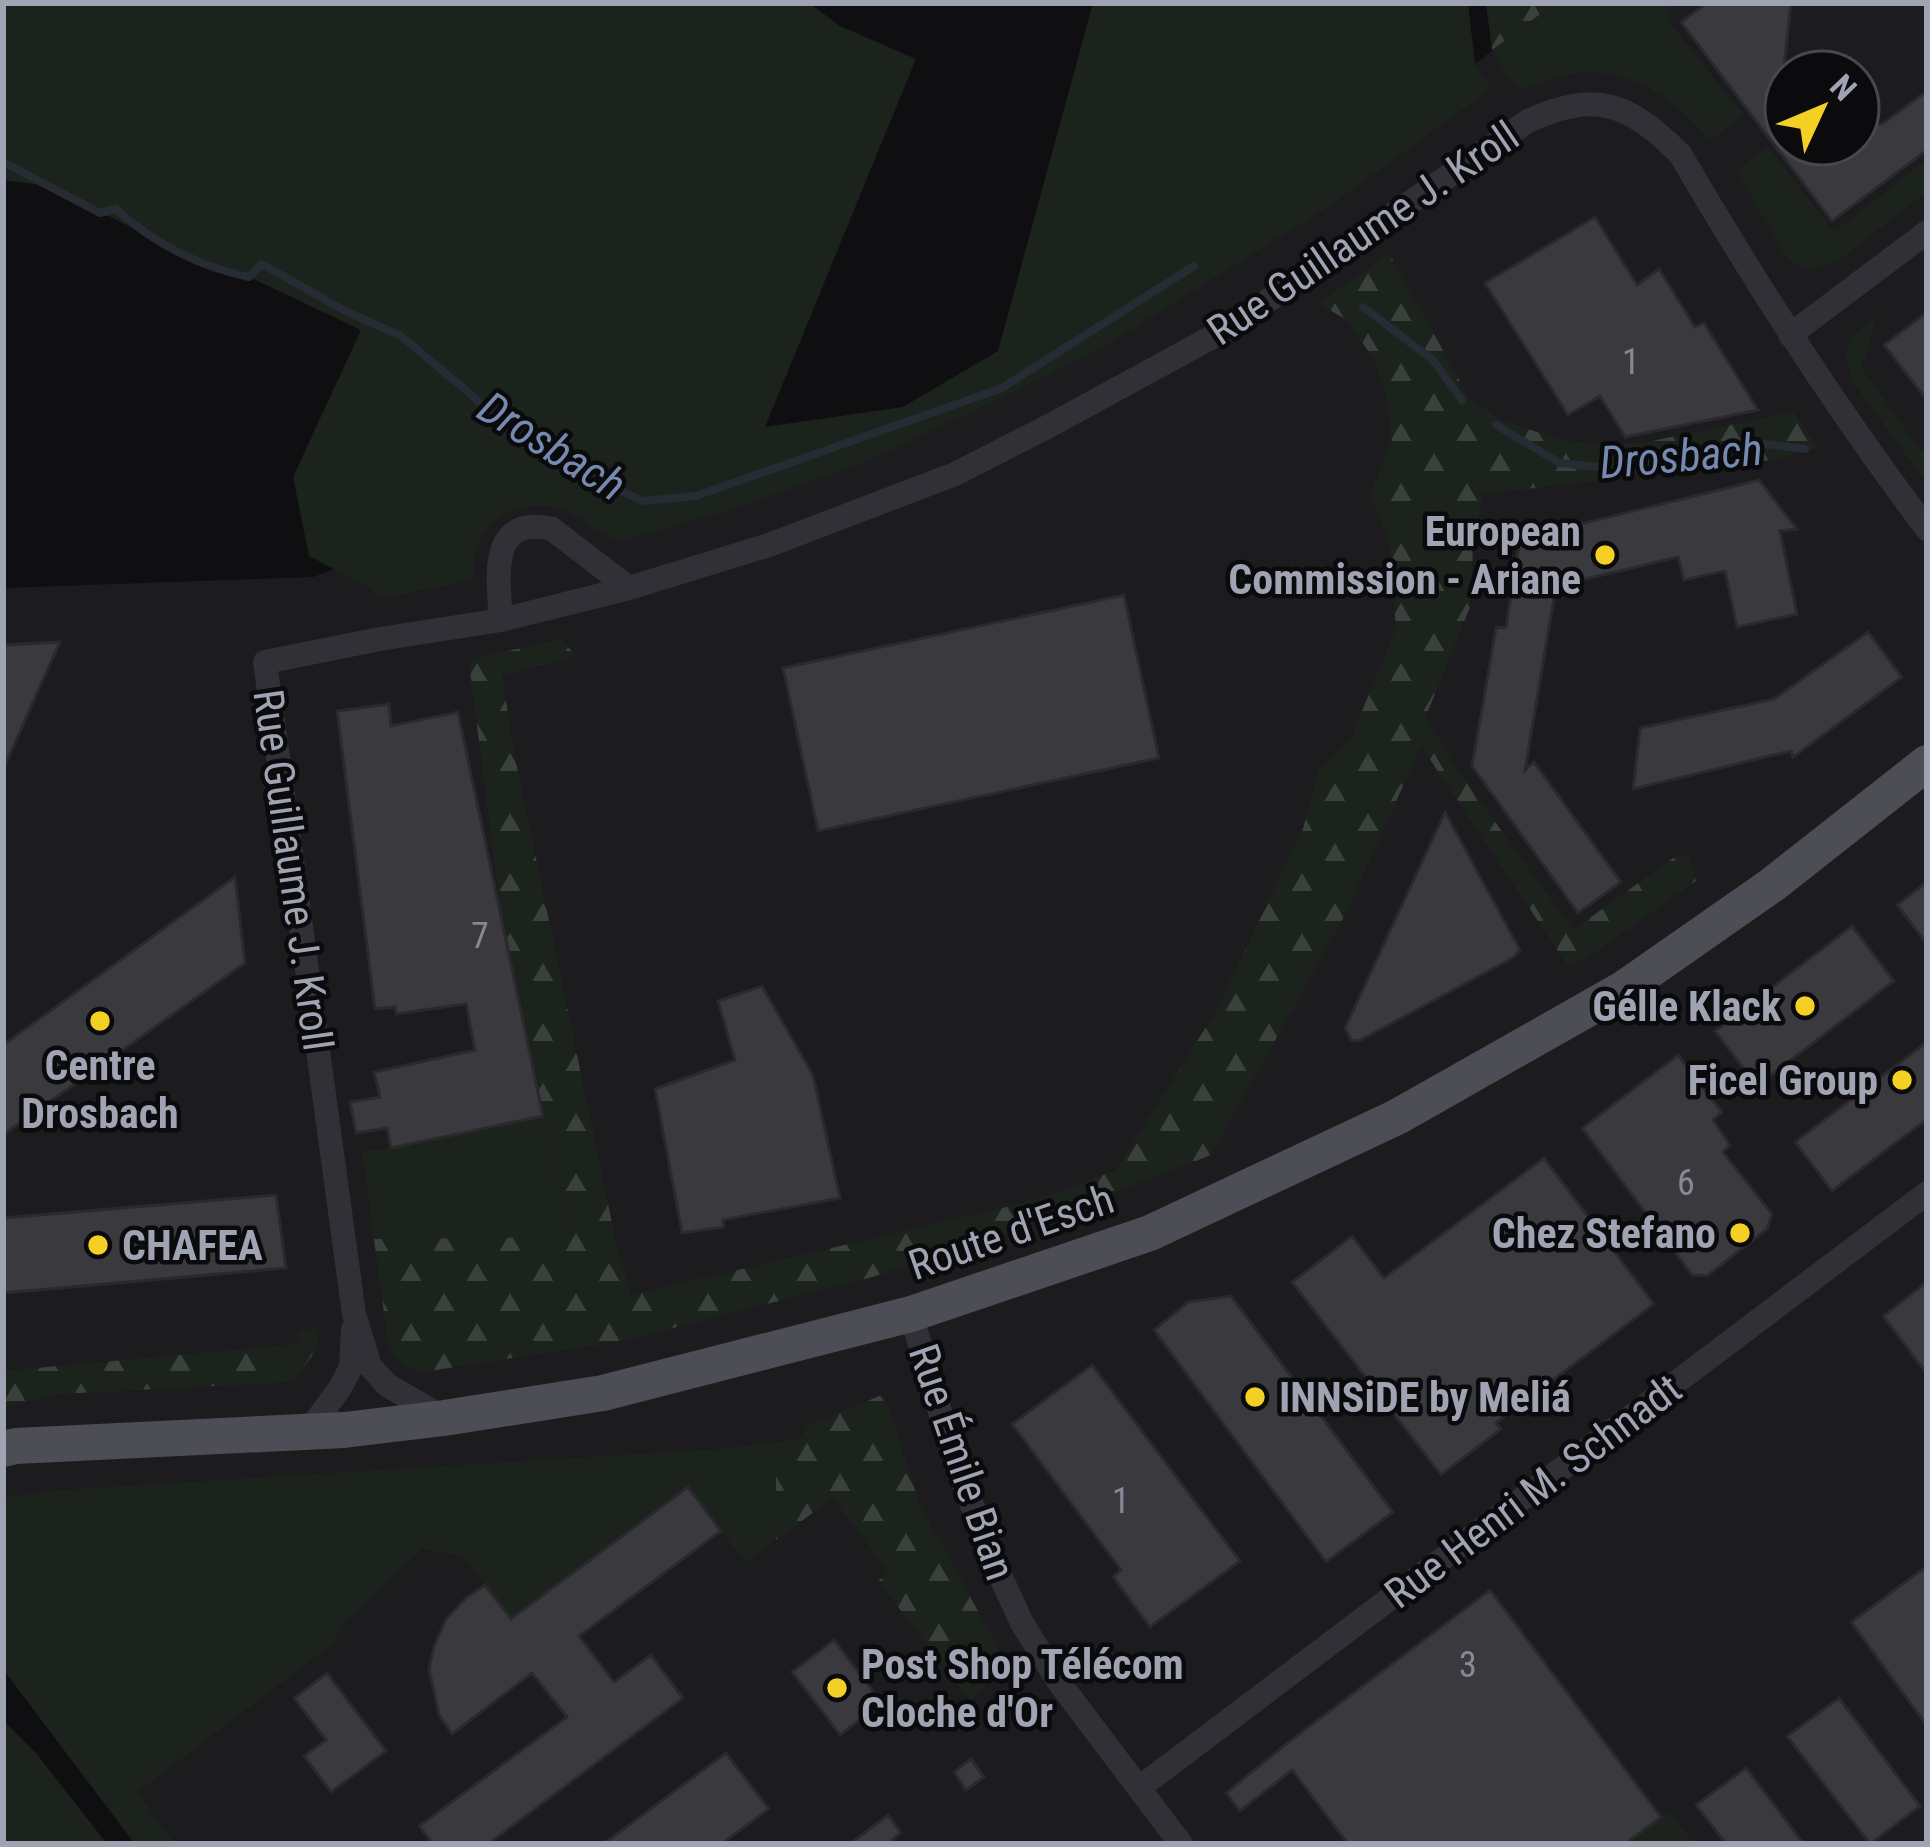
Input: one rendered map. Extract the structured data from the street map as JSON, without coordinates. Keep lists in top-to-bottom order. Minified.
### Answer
{"streets":{"main road":["Route d'Esch"],"street":["Rue Guillaume J. Kroll","Rue Émile Bian","Rue Henri M. Schnadt"]},"crossings":[["Rue Guillaume J. Kroll","Route d'Esch"],["Route d'Esch","Rue Émile Bian"],["Rue Émile Bian","Rue Henri M. Schnadt"]],"water":["Drosbach"],"places":["European Commission - Ariane","Gélle Klack","Centre Drosbach","Ficel Group","Chez Stefano","CHAFEA","INNSiDE by Meliá","Post Shop Télécom Cloche d'Or"],"house_numbers":["1","7","6","1","3"],"north":"top right"}
